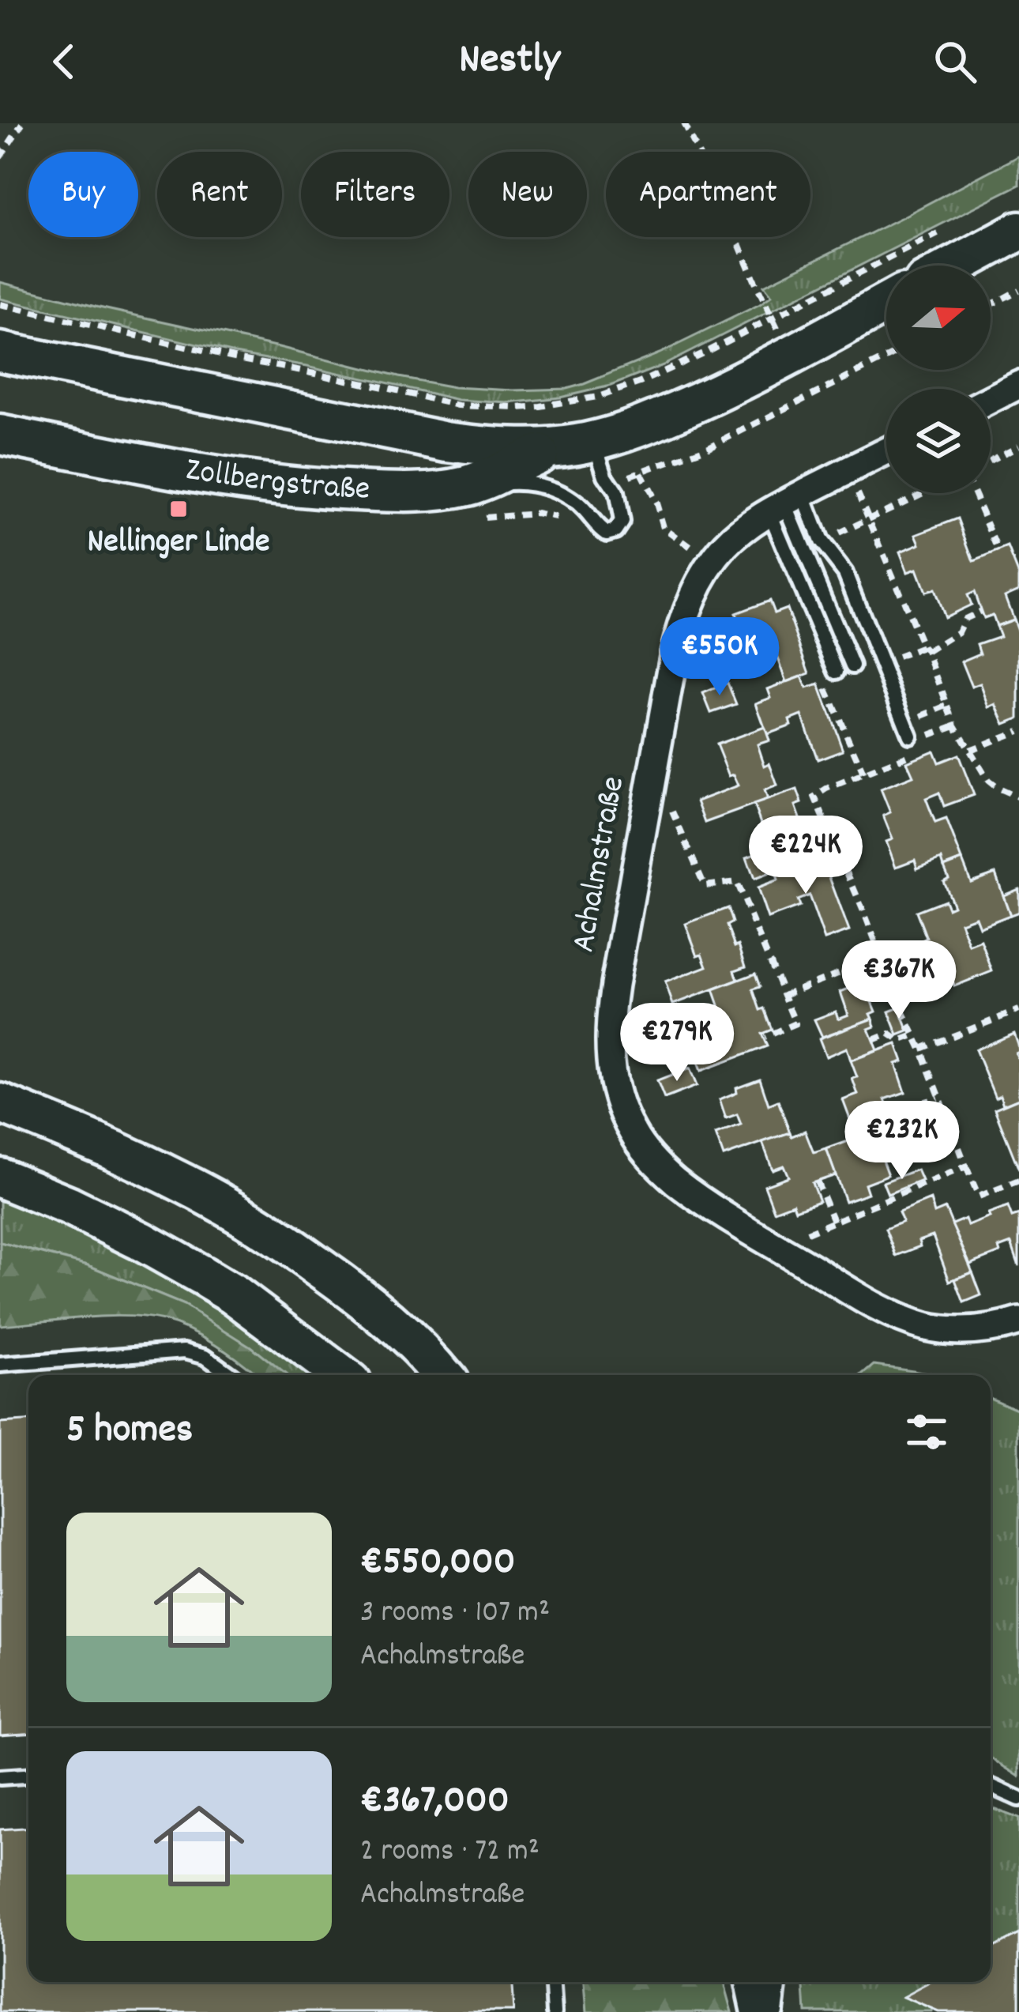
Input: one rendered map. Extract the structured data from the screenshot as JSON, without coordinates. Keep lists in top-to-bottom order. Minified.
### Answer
{"streets":{"main road":["Zollbergstraße"],"street":["Achalmstraße"]},"places":{"transit":["Nellinger Linde"]},"north":"right","page":{"header":"Nestly","chip":["Buy","Rent","Filters","New","Apartment"],"price":["€550K","€224K","€367K","€279K","€232K"],"heading":"5 homes","list":[{"name":"€550,000","note":"3 rooms · 107 m² · Achalmstraße"},{"name":"€367,000","note":"2 rooms · 72 m² · Achalmstraße"}]}}
